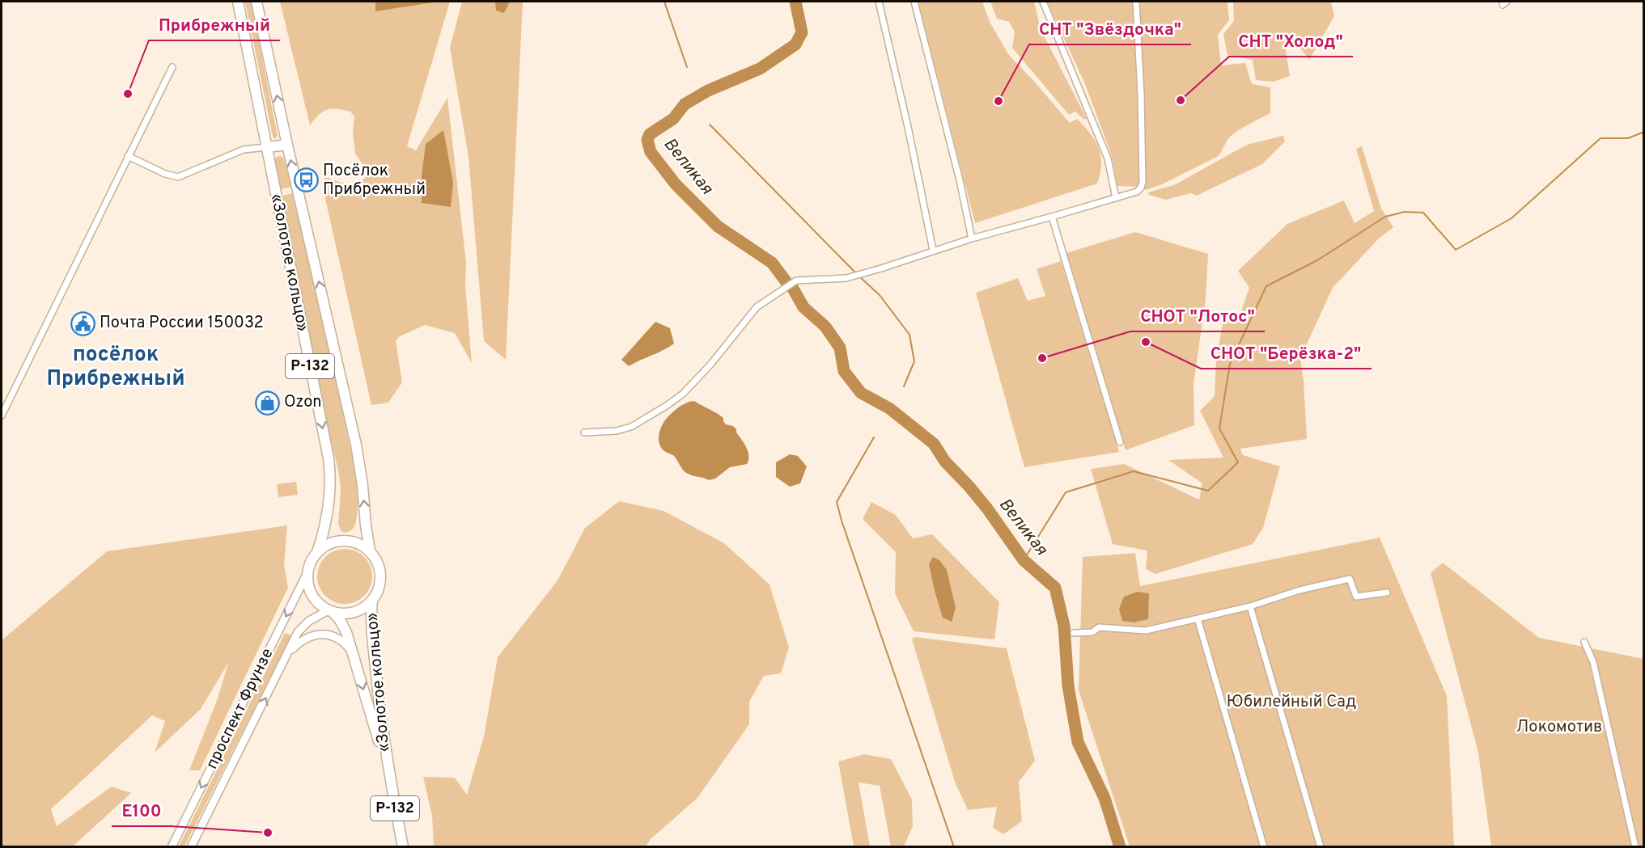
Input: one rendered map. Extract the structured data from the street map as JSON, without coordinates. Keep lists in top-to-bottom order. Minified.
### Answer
{"streets":{"highway":["«Золотое кольцо»","Р-132"],"main road":["проспект Фрунзе"]},"crossings":[["«Золотое кольцо»","Р-132"],["«Золотое кольцо»","проспект Фрунзе"]],"districts":["посёлок Прибрежный"],"water":["Великая"],"parks":["Юбилейный Сад","Локомотив"],"places":{"other":["Прибрежный","СНТ \"Холод\"","СНТ \"Звёздочка\"","СНОТ \"Берёзка-2\"","СНОТ \"Лотос\"","E100"],"bus stop":["Посёлок Прибрежный"],"public building":["Почта России 150032"],"shop":["Ozon"]}}
